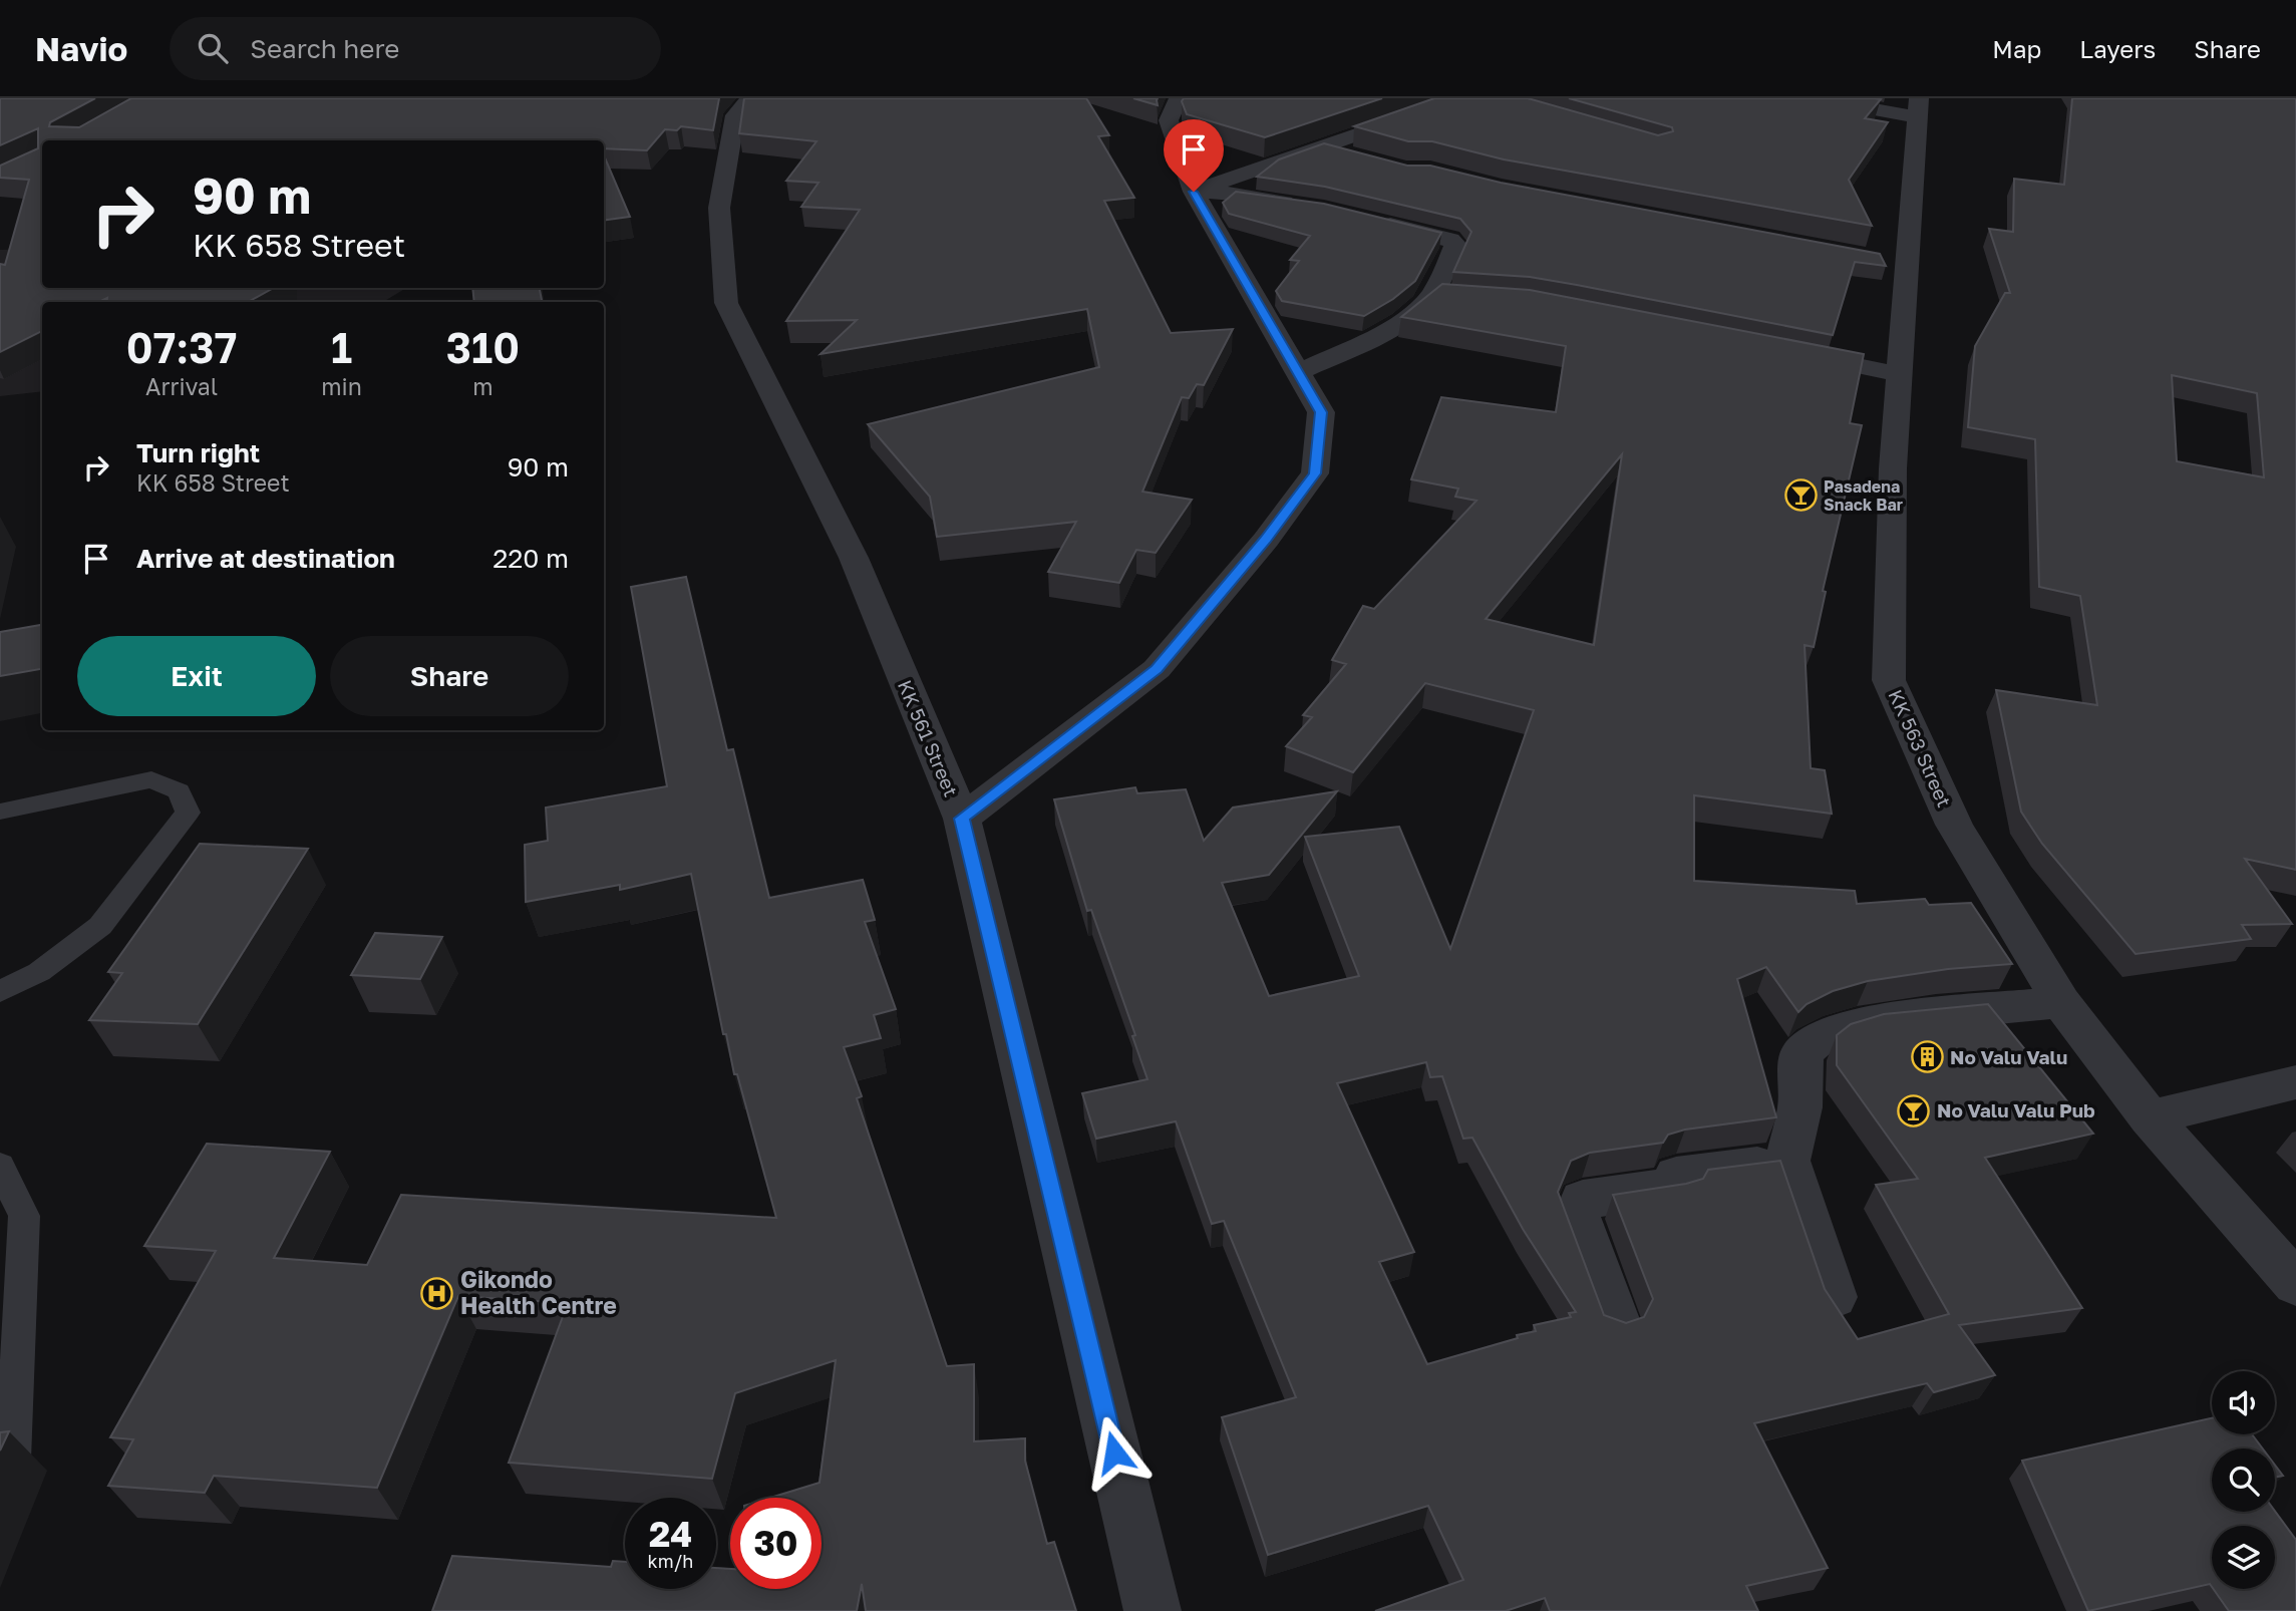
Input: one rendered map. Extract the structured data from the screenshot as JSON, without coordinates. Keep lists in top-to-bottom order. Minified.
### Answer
{"streets":{"street":["KK 561 Street","KK 563 Street"]},"places":{"bar":["Pasadena Snack Bar","No Valu Valu Pub"],"building":["No Valu Valu"],"hospital":["Gikondo Health Centre"]},"page":{"header":"Navio","search":"Search here","nav":["Map","Layers","Share"],"turn":["90 m","KK 658 Street"],"eta":["07:37","Arrival","1","min","310","m"],"list":[{"name":"Turn right","note":"KK 658 Street","value":"90 m"},{"name":"Arrive at destination","value":"220 m"}],"buttons":["Exit","Share"],"speed":"24 km/h","limit":"30"}}
